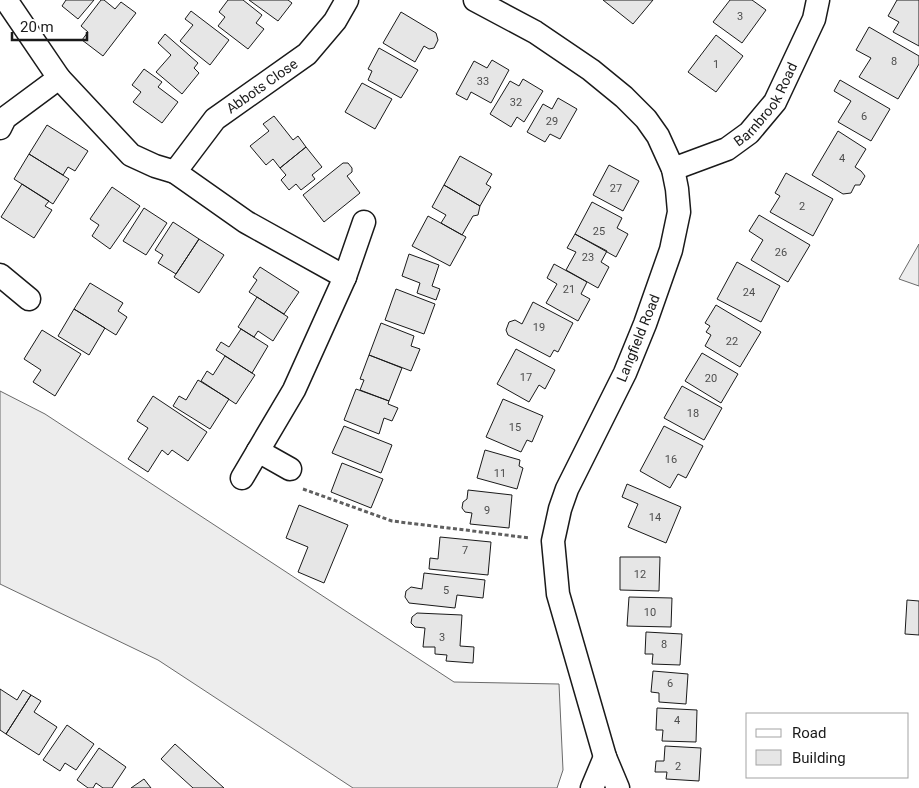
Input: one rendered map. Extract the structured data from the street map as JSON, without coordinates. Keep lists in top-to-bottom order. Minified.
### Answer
{"streets":{"street":["Abbots Close","Barnbrook Road","Langfield Road"]},"crossings":[["Barnbrook Road","Langfield Road"]],"house_numbers":["3","8","1","33","32","6","29","4","27","2","25","26","23","21","24","19","22","17","20","18","15","16","11","9","14","7","12","5","10","3","8","6","4","2"],"legend":["Road","Building"],"scale_bar":"20 m"}
